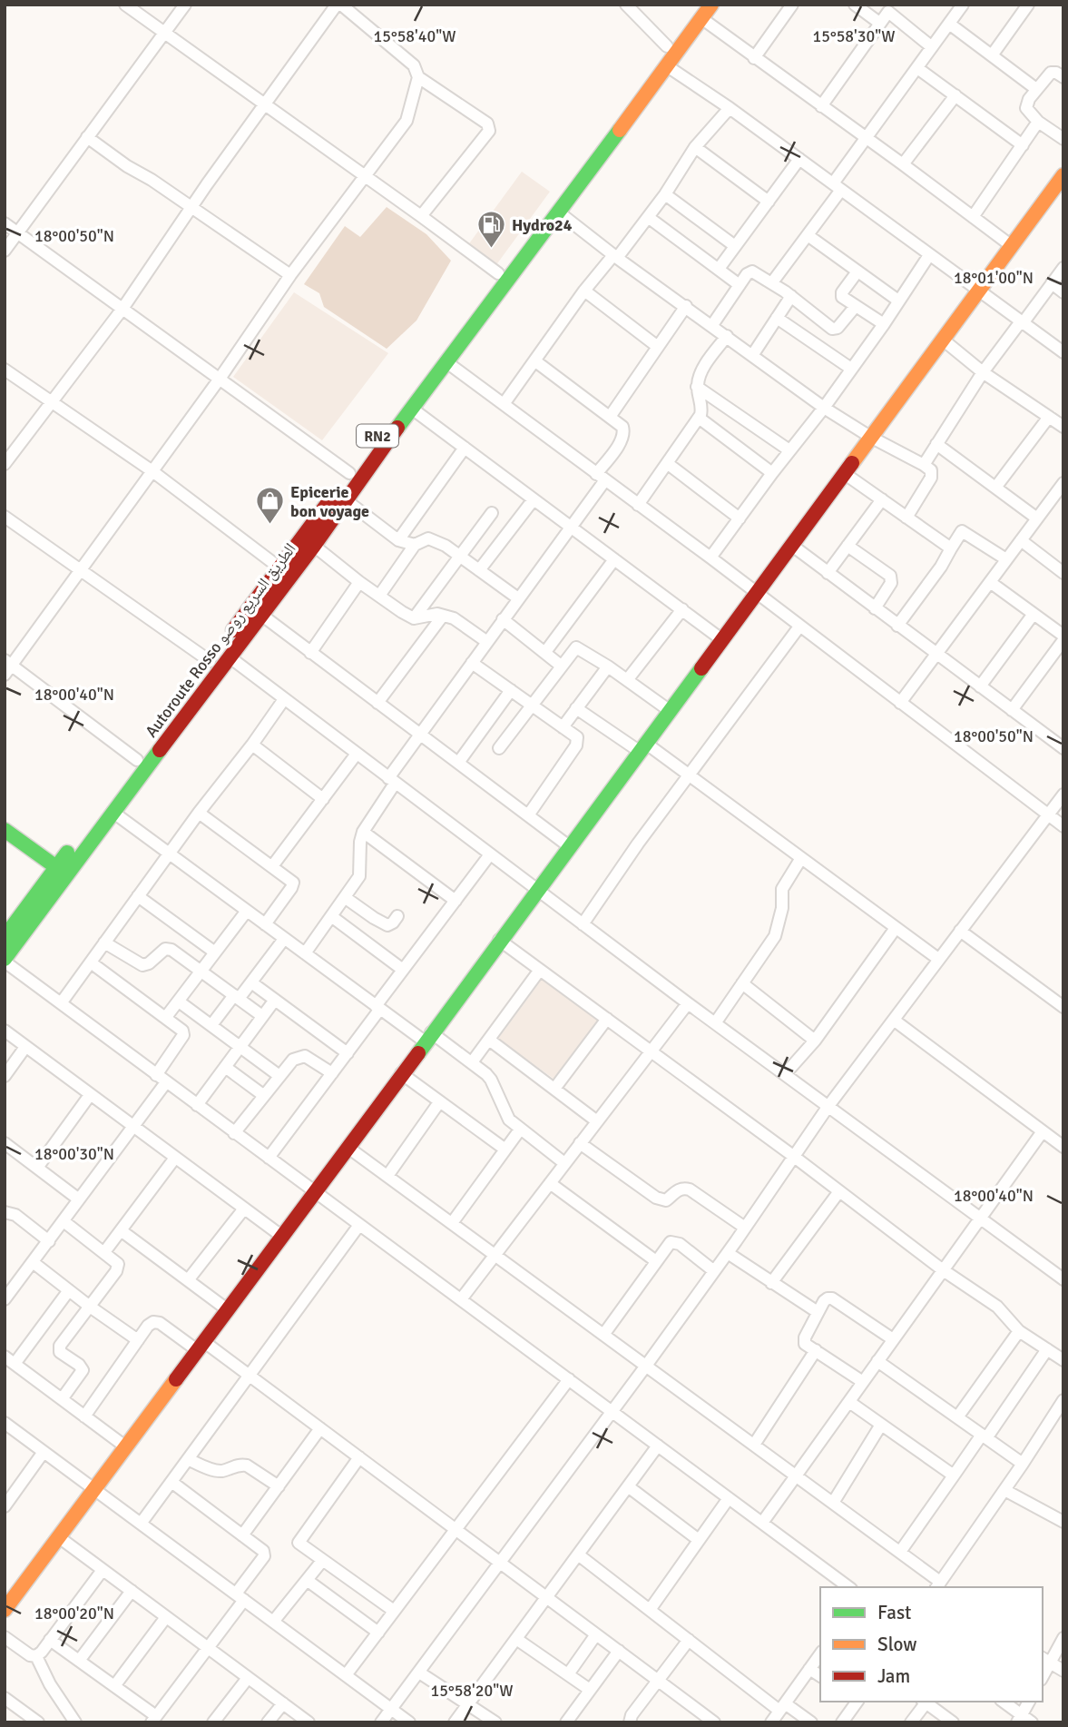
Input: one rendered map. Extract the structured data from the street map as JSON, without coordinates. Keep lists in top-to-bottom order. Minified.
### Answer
{"streets":{"main road":["RN2","Autoroute Rosso الطريق السريع روصو"]},"places":{"fuel station":["Hydro24"],"shop":["Epicerie bon voyage"]},"legend":["Fast","Slow","Jam"],"coordinates":["15°58'40\"W","15°58'30\"W","18°00'50\"N","18°01'00\"N","18°00'40\"N","18°00'30\"N","18°00'20\"N","15°58'20\"W"]}
